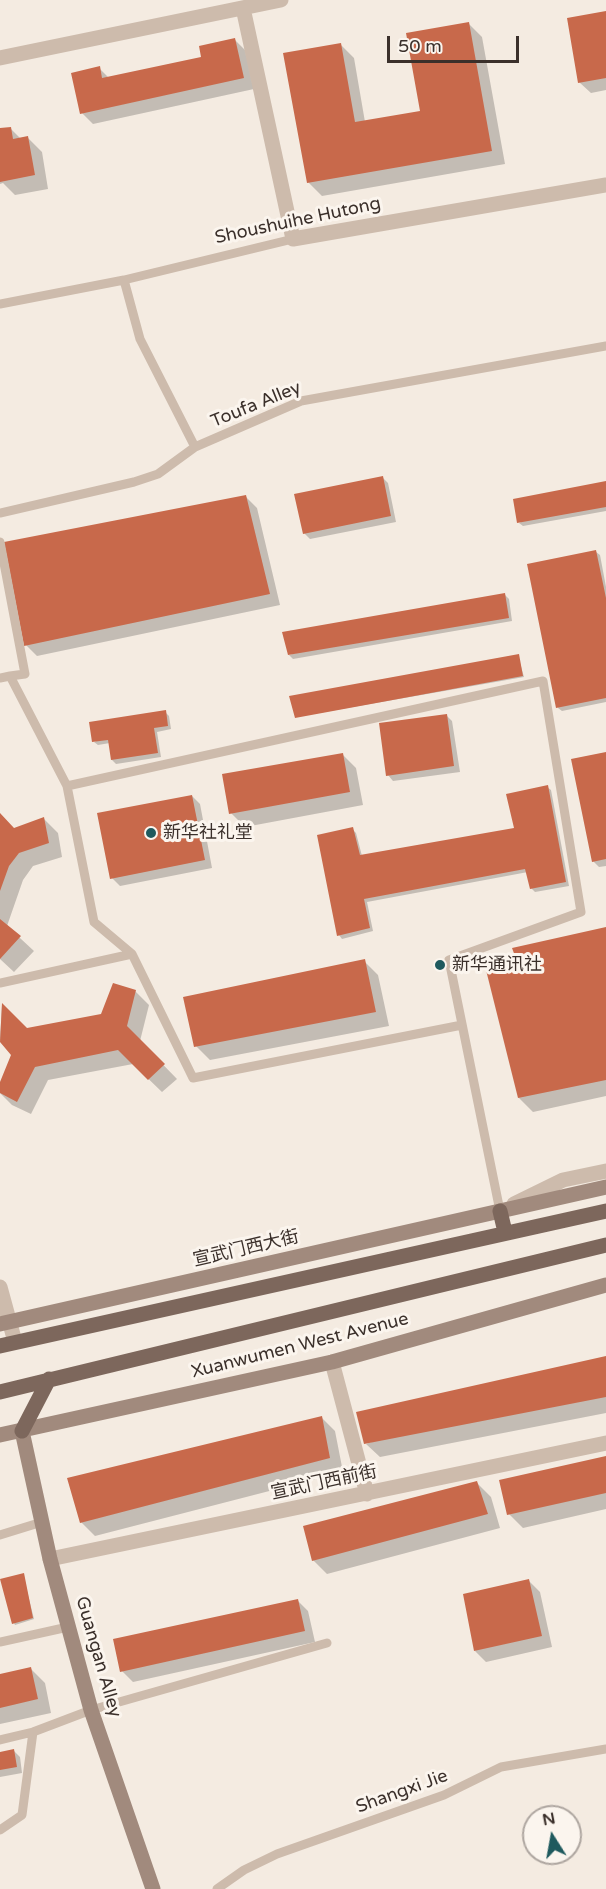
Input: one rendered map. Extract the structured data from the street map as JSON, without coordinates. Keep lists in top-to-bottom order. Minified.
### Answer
{"streets":{"main road":["Xuanwumen West Avenue"],"street":["Shoushuihe Hutong","宣武门西大街","宣武门西前街","Guangan Alley"],"lane":["Toufa Alley","Shangxi Jie"]},"crossings":[["Xuanwumen West Avenue","Guangan Alley"],["宣武门西前街","Guangan Alley"]],"places":["新华社礼堂","新华通讯社"],"scale_bar":"50 m","north":"top"}
